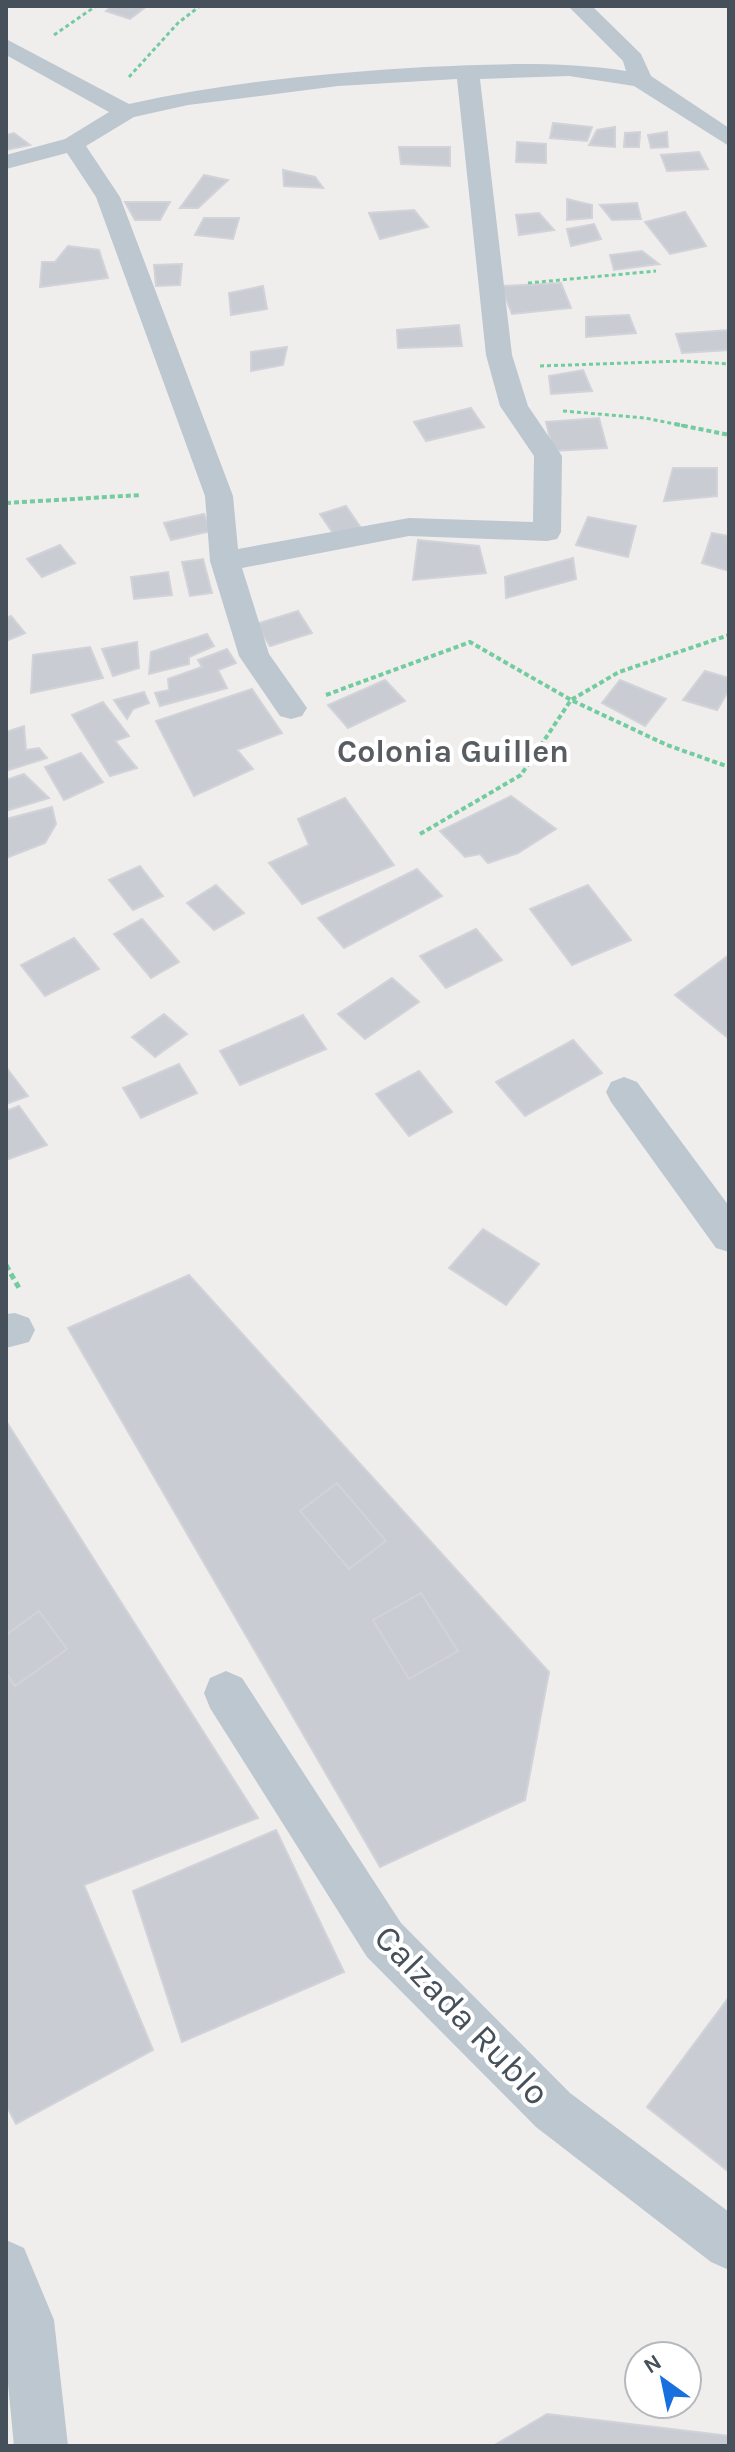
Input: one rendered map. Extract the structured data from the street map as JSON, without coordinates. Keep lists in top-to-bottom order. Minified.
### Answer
{"streets":{"street":["Calzada Rublo"]},"districts":["Colonia Guillen"],"north":"top left"}
